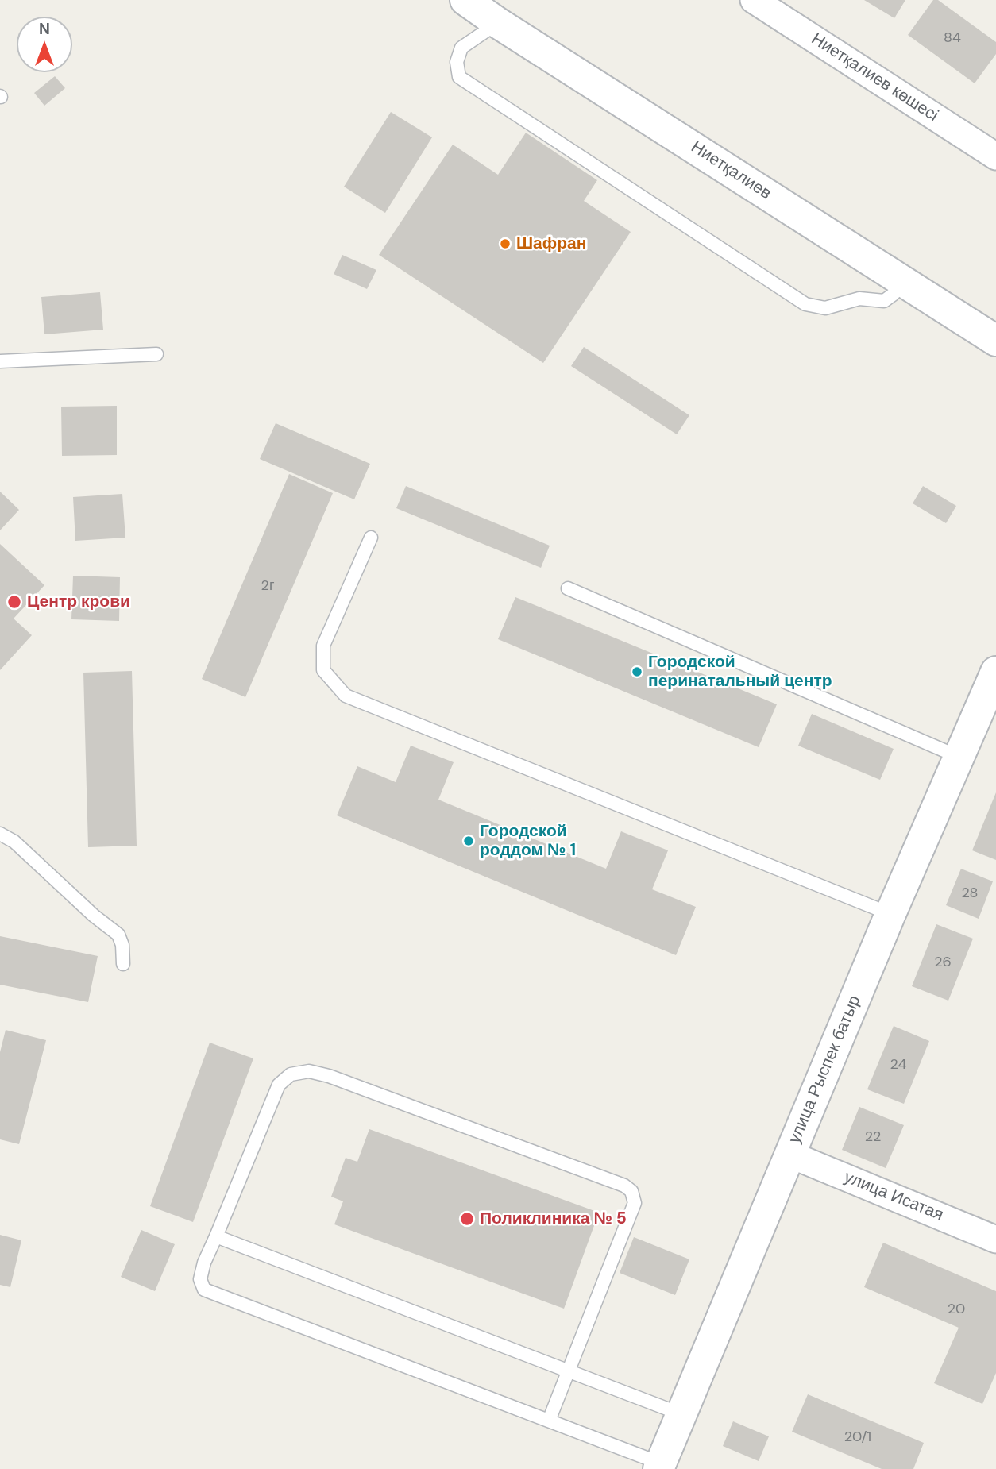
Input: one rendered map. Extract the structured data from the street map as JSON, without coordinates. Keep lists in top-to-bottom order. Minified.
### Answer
{"streets":{"street":["Ниетқалиев көшесі","Ниетқалиев","улица Рыспек батыр","улица Исатая"]},"crossings":[["улица Рыспек батыр","улица Исатая"]],"places":["Шафран","Центр крови","Городской перинатальный центр","Городской роддом № 1","Поликлиника № 5"],"house_numbers":["84","2г","28","26","24","22","20","20/1"],"north":"top"}
